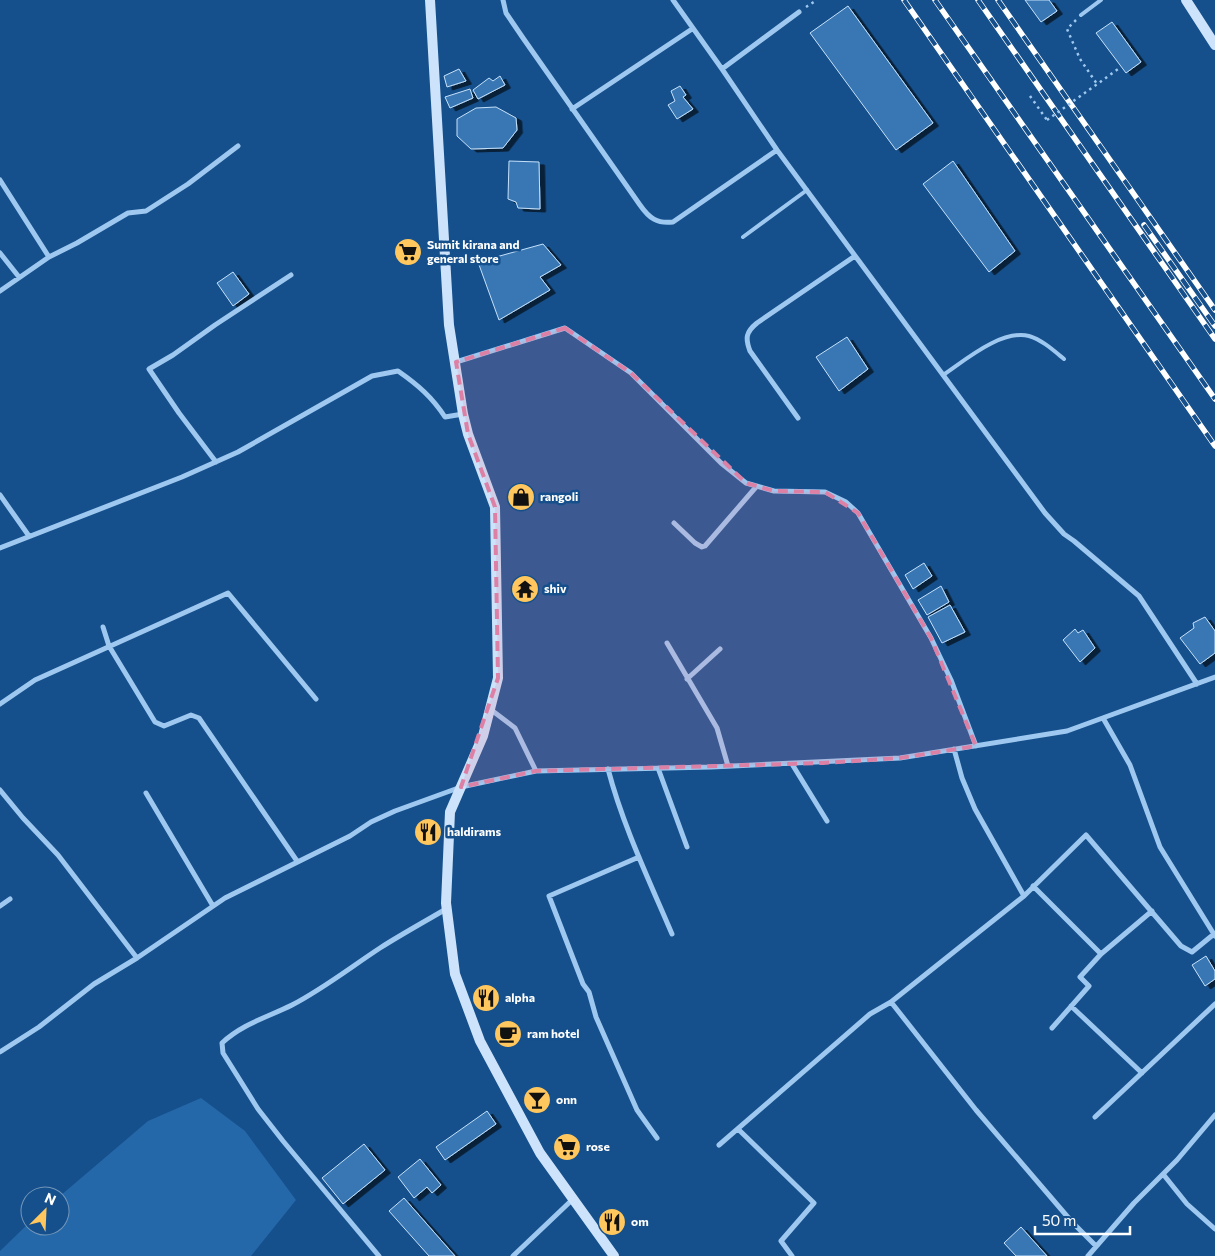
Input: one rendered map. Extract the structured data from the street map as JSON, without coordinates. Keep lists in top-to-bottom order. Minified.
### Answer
{"places":{"supermarket":["Sumit kirana and general store","rose"],"shop":["rangoli"],"temple":["shiv"],"restaurant":["haldirams","alpha","om"],"cafe":["ram hotel"],"bar":["onn"]},"scale_bar":"50 m","north":"top right"}
